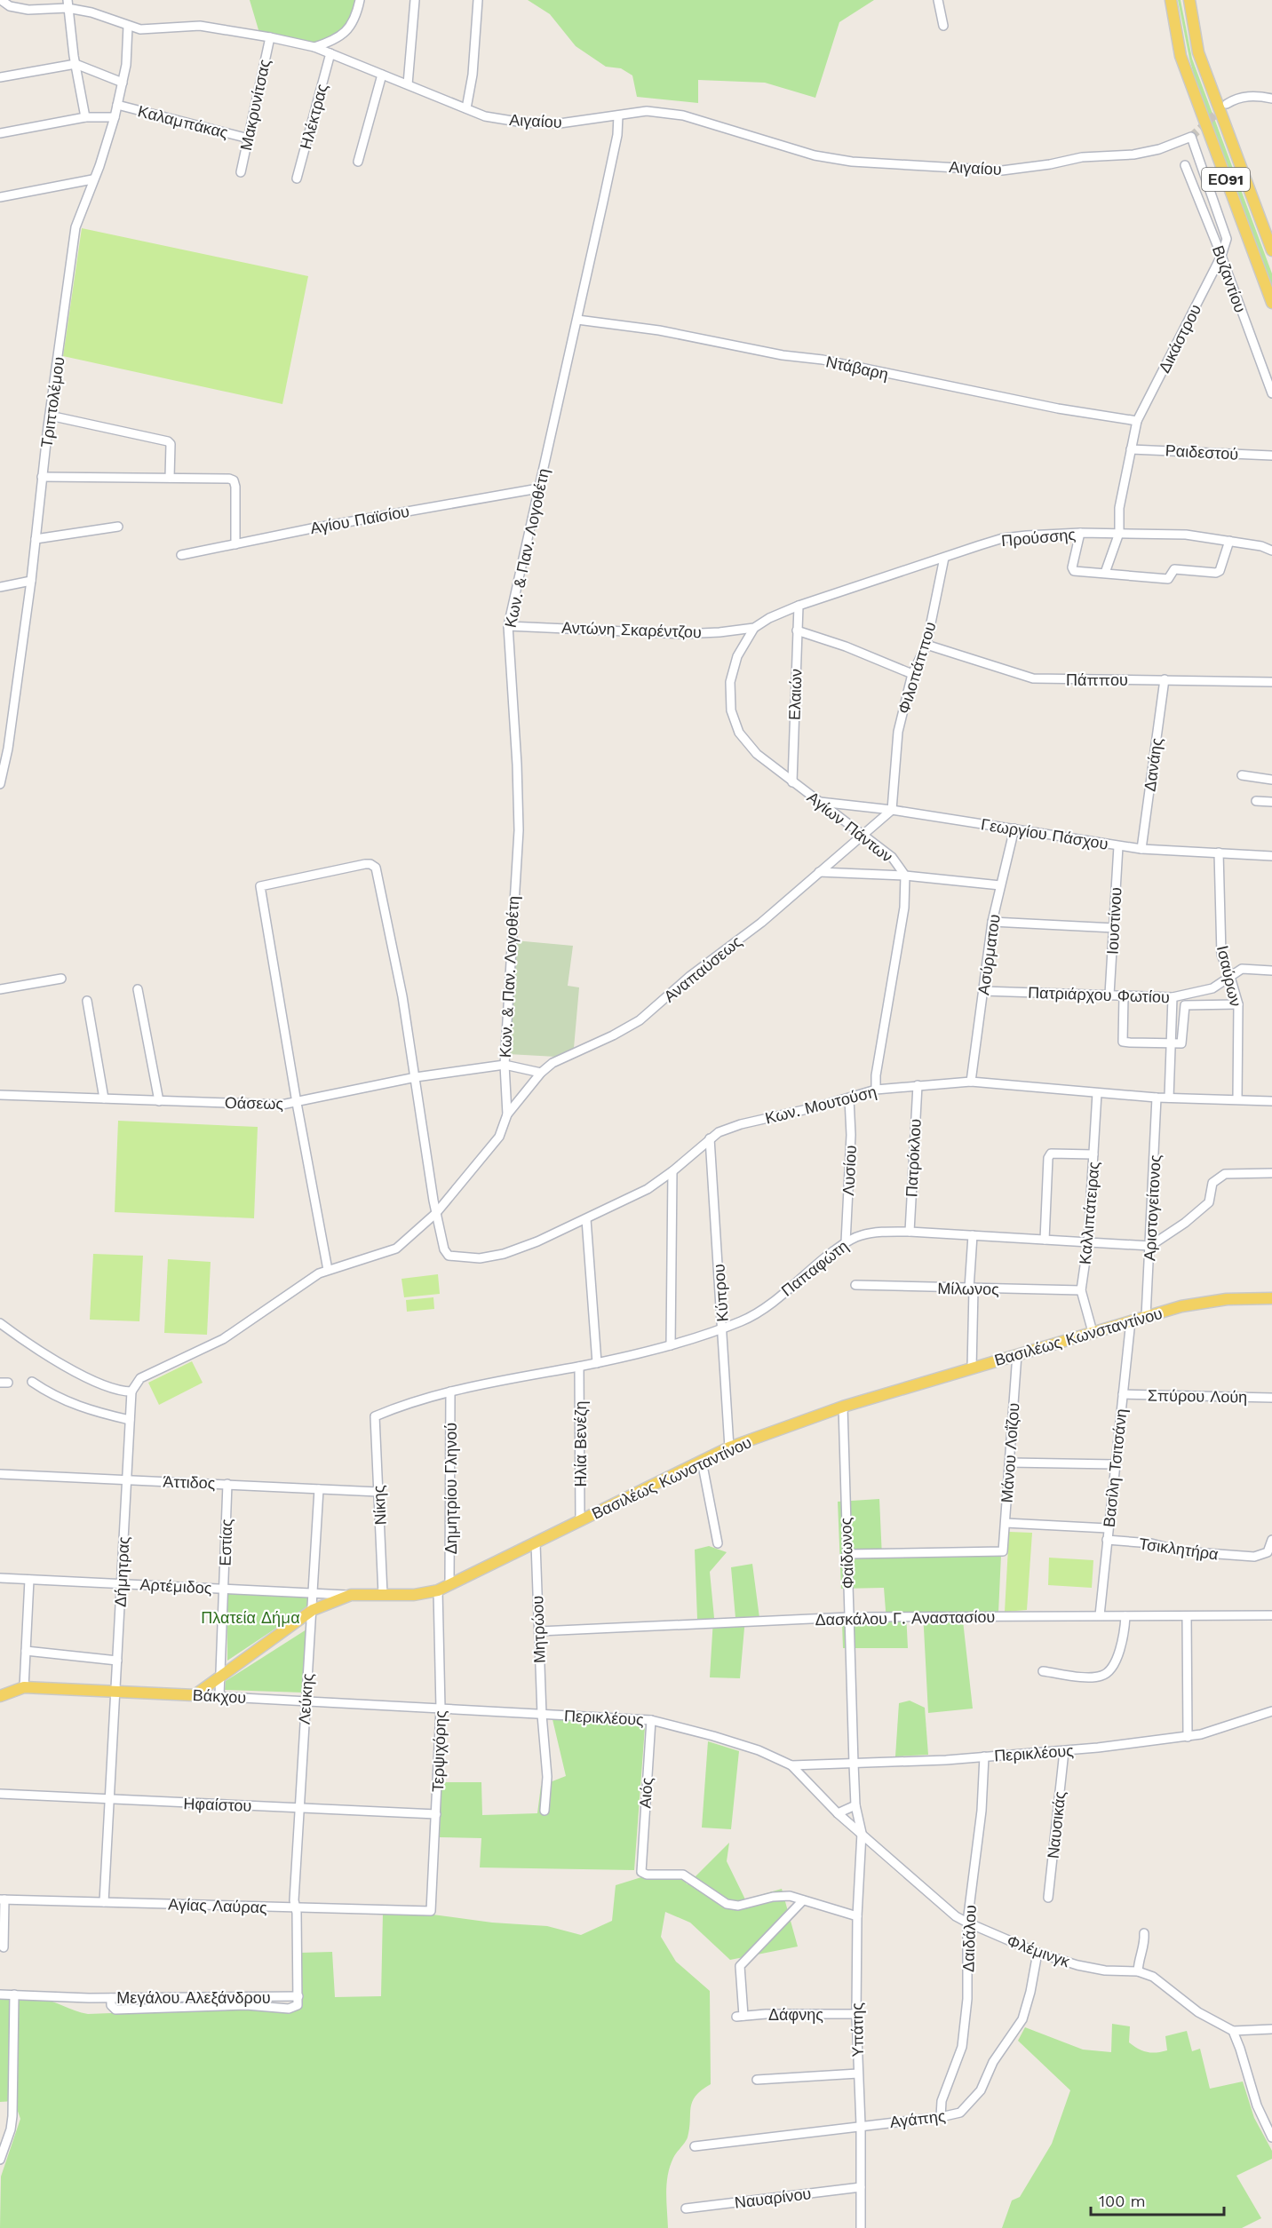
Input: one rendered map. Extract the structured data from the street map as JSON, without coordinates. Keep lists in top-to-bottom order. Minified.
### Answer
{"streets":{"main road":["ΕΟ91","Βασιλέως Κωνσταντίνου","Βάκχου"],"street":["Μακρυνίτσας","Ηλέκτρας","Αιγαίου","Καλαμπάκας","Βυζαντίου","Δικάστρου","Ντάβαρη","Τριπτολέμου","Ραιδεστού","Αγίου Παϊσίου","Προύσσης","Κων. & Παν. Λογοθέτη","Αντώνη Σκαρέντζου","Φιλοπάππου","Πάππου","Ελαιών","Δανάης","Αγίων Πάντων","Γεωργίου Πάσχου","Ιουστίνου","Ασύρματου","Αναπαύσεως","Ισαύρων","Πατριάρχου Φωτίου","Οάσεως","Κων. Μουτούση","Πατρόκλου","Λυσίου","Αριστογείτονος","Καλλιπάτειρας","Παπαφώτη","Μίλωνος","Κύπρου","Σπύρου Λούη","Ηλία Βενέζη","Μάνου Λοΐζου","Βασίλη Τσιτσάνη","Άττιδος","Δημητρίου Γληνού","Νίκης","Εστίας","Τσικλητήρα","Φαίδωνος","Δήμητρας","Αρτέμιδος","Δασκάλου Γ. Αναστασίου","Μητρώου","Λεύκης","Περικλέους","Τερψιχόρης","Αιός","Ηφαίστου","Ναυσικάς","Αγίας Λαύρας","Δαιδάλου","Φλέμινγκ","Μεγάλου Αλεξάνδρου","Δάφνης","Υπάτης","Αγάπης","Ναυαρίνου"]},"crossings":[["Μακρυνίτσας","Αιγαίου"],["Μακρυνίτσας","Καλαμπάκας"],["Ηλέκτρας","Αιγαίου"],["Αιγαίου","Βυζαντίου"],["Αιγαίου","Δικάστρου"],["Αιγαίου","Τριπτολέμου"],["Αιγαίου","Κων. & Παν. Λογοθέτη"],["Καλαμπάκας","Τριπτολέμου"],["Βυζαντίου","Δικάστρου"],["Δικάστρου","Ντάβαρη"],["Δικάστρου","Ραιδεστού"],["Δικάστρου","Προύσσης"],["Ντάβαρη","Κων. & Παν. Λογοθέτη"],["Αγίου Παϊσίου","Κων. & Παν. Λογοθέτη"],["Προύσσης","Αντώνη Σκαρέντζου"],["Προύσσης","Φιλοπάππου"],["Προύσσης","Ελαιών"],["Προύσσης","Αγίων Πάντων"],["Κων. & Παν. Λογοθέτη","Αντώνη Σκαρέντζου"],["Κων. & Παν. Λογοθέτη","Αναπαύσεως"],["Κων. & Παν. Λογοθέτη","Οάσεως"],["Αντώνη Σκαρέντζου","Αγίων Πάντων"],["Φιλοπάππου","Πάππου"],["Φιλοπάππου","Γεωργίου Πάσχου"],["Φιλοπάππου","Αναπαύσεως"],["Πάππου","Δανάης"],["Ελαιών","Αγίων Πάντων"],["Δανάης","Γεωργίου Πάσχου"],["Αγίων Πάντων","Γεωργίου Πάσχου"],["Αγίων Πάντων","Αναπαύσεως"],["Αγίων Πάντων","Κων. Μουτούση"],["Γεωργίου Πάσχου","Ιουστίνου"],["Γεωργίου Πάσχου","Ασύρματου"],["Γεωργίου Πάσχου","Αναπαύσεως"],["Γεωργίου Πάσχου","Ισαύρων"],["Ιουστίνου","Πατριάρχου Φωτίου"],["Ασύρματου","Πατριάρχου Φωτίου"],["Ασύρματου","Κων. Μουτούση"],["Ισαύρων","Πατριάρχου Φωτίου"],["Ισαύρων","Κων. Μουτούση"],["Οάσεως","Κων. Μουτούση"],["Κων. Μουτούση","Πατρόκλου"],["Κων. Μουτούση","Λυσίου"],["Κων. Μουτούση","Αριστογείτονος"],["Κων. Μουτούση","Καλλιπάτειρας"],["Κων. Μουτούση","Κύπρου"],["Πατρόκλου","Παπαφώτη"],["Λυσίου","Παπαφώτη"],["Αριστογείτονος","Παπαφώτη"],["Αριστογείτονος","Βασιλέως Κωνσταντίνου"],["Καλλιπάτειρας","Παπαφώτη"],["Καλλιπάτειρας","Μίλωνος"],["Καλλιπάτειρας","Βασιλέως Κωνσταντίνου"],["Παπαφώτη","Κύπρου"],["Παπαφώτη","Ηλία Βενέζη"],["Παπαφώτη","Δημητρίου Γληνού"],["Παπαφώτη","Νίκης"],["Κύπρου","Βασιλέως Κωνσταντίνου"],["Βασιλέως Κωνσταντίνου","Ηλία Βενέζη"],["Βασιλέως Κωνσταντίνου","Μάνου Λοΐζου"],["Βασιλέως Κωνσταντίνου","Βασίλη Τσιτσάνη"],["Βασιλέως Κωνσταντίνου","Δημητρίου Γληνού"],["Βασιλέως Κωνσταντίνου","Νίκης"],["Βασιλέως Κωνσταντίνου","Εστίας"],["Βασιλέως Κωνσταντίνου","Φαίδωνος"],["Βασιλέως Κωνσταντίνου","Αρτέμιδος"],["Βασιλέως Κωνσταντίνου","Μητρώου"],["Βασιλέως Κωνσταντίνου","Βάκχου"],["Βασιλέως Κωνσταντίνου","Λεύκης"],["Βασιλέως Κωνσταντίνου","Τερψιχόρης"],["Σπύρου Λούη","Βασίλη Τσιτσάνη"],["Μάνου Λοΐζου","Φαίδωνος"],["Βασίλη Τσιτσάνη","Τσικλητήρα"],["Βασίλη Τσιτσάνη","Δασκάλου Γ. Αναστασίου"],["Άττιδος","Νίκης"],["Άττιδος","Εστίας"],["Άττιδος","Δήμητρας"],["Άττιδος","Λεύκης"],["Εστίας","Αρτέμιδος"],["Εστίας","Βάκχου"],["Φαίδωνος","Δασκάλου Γ. Αναστασίου"],["Φαίδωνος","Περικλέους"],["Φαίδωνος","Υπάτης"],["Δήμητρας","Αρτέμιδος"],["Δήμητρας","Βάκχου"],["Δήμητρας","Ηφαίστου"],["Δήμητρας","Αγίας Λαύρας"],["Αρτέμιδος","Λεύκης"],["Δασκάλου Γ. Αναστασίου","Μητρώου"],["Μητρώου","Περικλέους"],["Βάκχου","Λεύκης"],["Βάκχου","Περικλέους"],["Βάκχου","Τερψιχόρης"],["Λεύκης","Ηφαίστου"],["Λεύκης","Αγίας Λαύρας"],["Περικλέους","Τερψιχόρης"],["Περικλέους","Αιός"],["Περικλέους","Ναυσικάς"],["Περικλέους","Δαιδάλου"],["Περικλέους","Φλέμινγκ"],["Περικλέους","Υπάτης"],["Τερψιχόρης","Ηφαίστου"],["Τερψιχόρης","Αγίας Λαύρας"],["Αιός","Δάφνης"],["Δαιδάλου","Φλέμινγκ"],["Δαιδάλου","Αγάπης"],["Φλέμινγκ","Υπάτης"],["Φλέμινγκ","Αγάπης"],["Δάφνης","Υπάτης"],["Υπάτης","Αγάπης"],["Υπάτης","Ναυαρίνου"]],"parks":["Πλατεία Δήμα"],"scale_bar":"100 m"}
